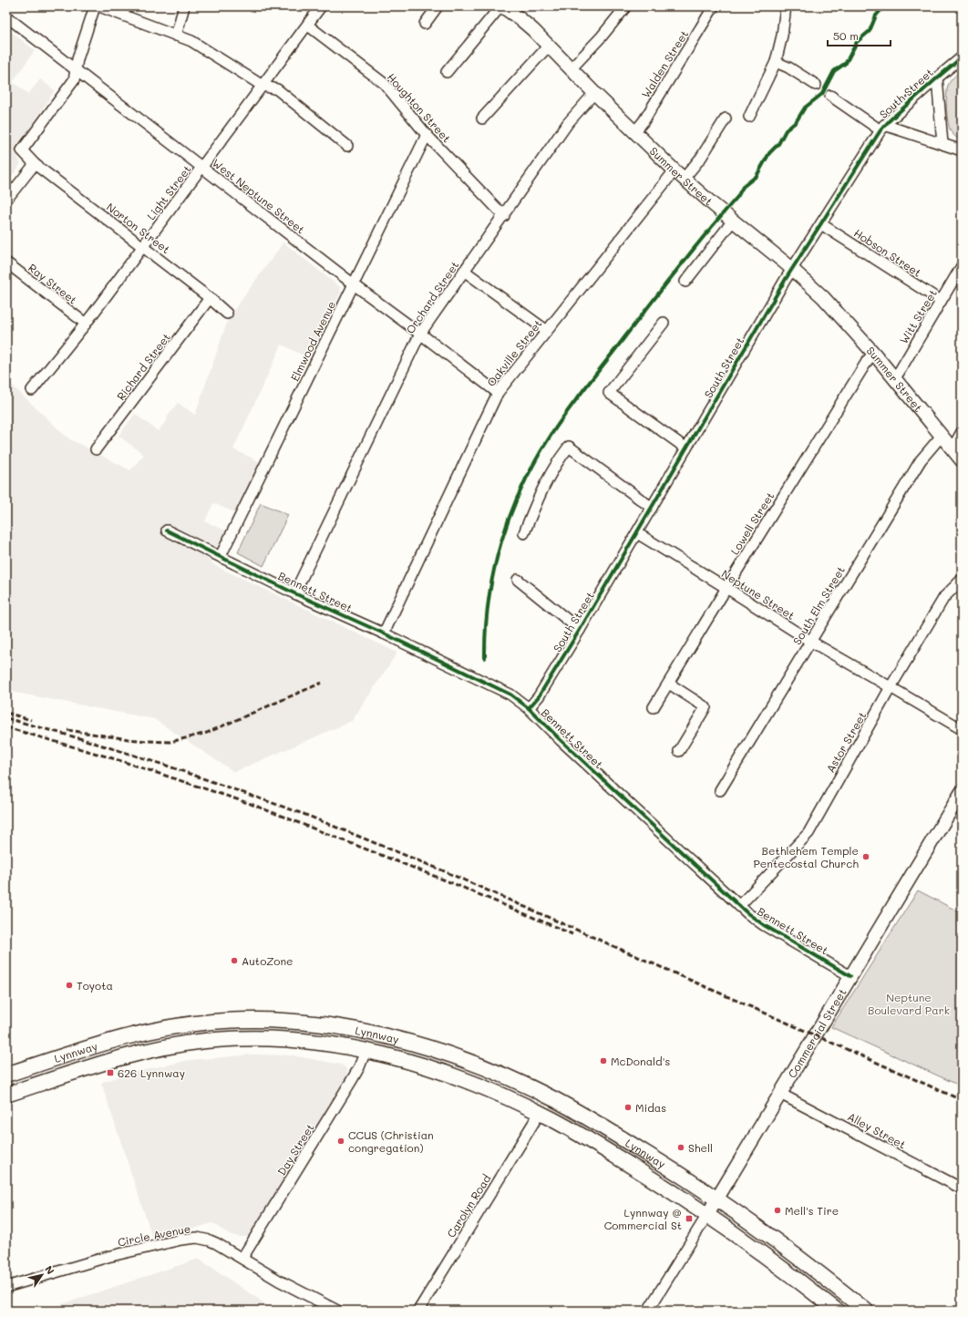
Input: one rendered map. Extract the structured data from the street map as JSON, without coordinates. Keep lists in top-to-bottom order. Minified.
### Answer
{"streets":{"highway":["Lynnway"],"main road":["Summer Street","Commercial Street"],"street":["Walden Street","South Street","Houghton Street","Light Street","West Neptune Street","Norton Street","Hobson Street","Ray Street","Orchard Street","Witt Street","Elmwood Avenue","Oakville Street","Richard Street","Lowell Street","Bennett Street","Neptune Street","South Elm Street","Astor Street","Alley Street","Day Street","Carolyn Road","Circle Avenue"]},"crossings":[["Walden Street","Summer Street"],["South Street","Summer Street"],["South Street","Hobson Street"],["South Street","Bennett Street"],["South Street","Neptune Street"],["Houghton Street","Light Street"],["Houghton Street","Orchard Street"],["Houghton Street","Elmwood Avenue"],["Summer Street","Orchard Street"],["Summer Street","Witt Street"],["Summer Street","Oakville Street"],["Summer Street","Lowell Street"],["Summer Street","South Elm Street"],["Light Street","West Neptune Street"],["Light Street","Norton Street"],["Light Street","Ray Street"],["West Neptune Street","Norton Street"],["West Neptune Street","Orchard Street"],["West Neptune Street","Elmwood Avenue"],["West Neptune Street","Oakville Street"],["Norton Street","Richard Street"],["Hobson Street","Witt Street"],["Orchard Street","Bennett Street"],["Elmwood Avenue","Bennett Street"],["Oakville Street","Bennett Street"],["Lowell Street","Neptune Street"],["Bennett Street","Astor Street"],["Bennett Street","Commercial Street"],["Neptune Street","South Elm Street"],["Neptune Street","Astor Street"],["Commercial Street","Lynnway"],["Commercial Street","Alley Street"],["Lynnway","Day Street"],["Lynnway","Carolyn Road"],["Day Street","Circle Avenue"]],"parks":["Neptune Boulevard Park"],"places":{"other":["Bethlehem Temple Pentecostal Church","AutoZone","Toyota","McDonald's","Midas","CCUS (Christian congregation)","Shell","Mell's Tire"],"transit":["626 Lynnway","Lynnway @ Commercial St"]},"scale_bar":"50 m","north":"top right"}
